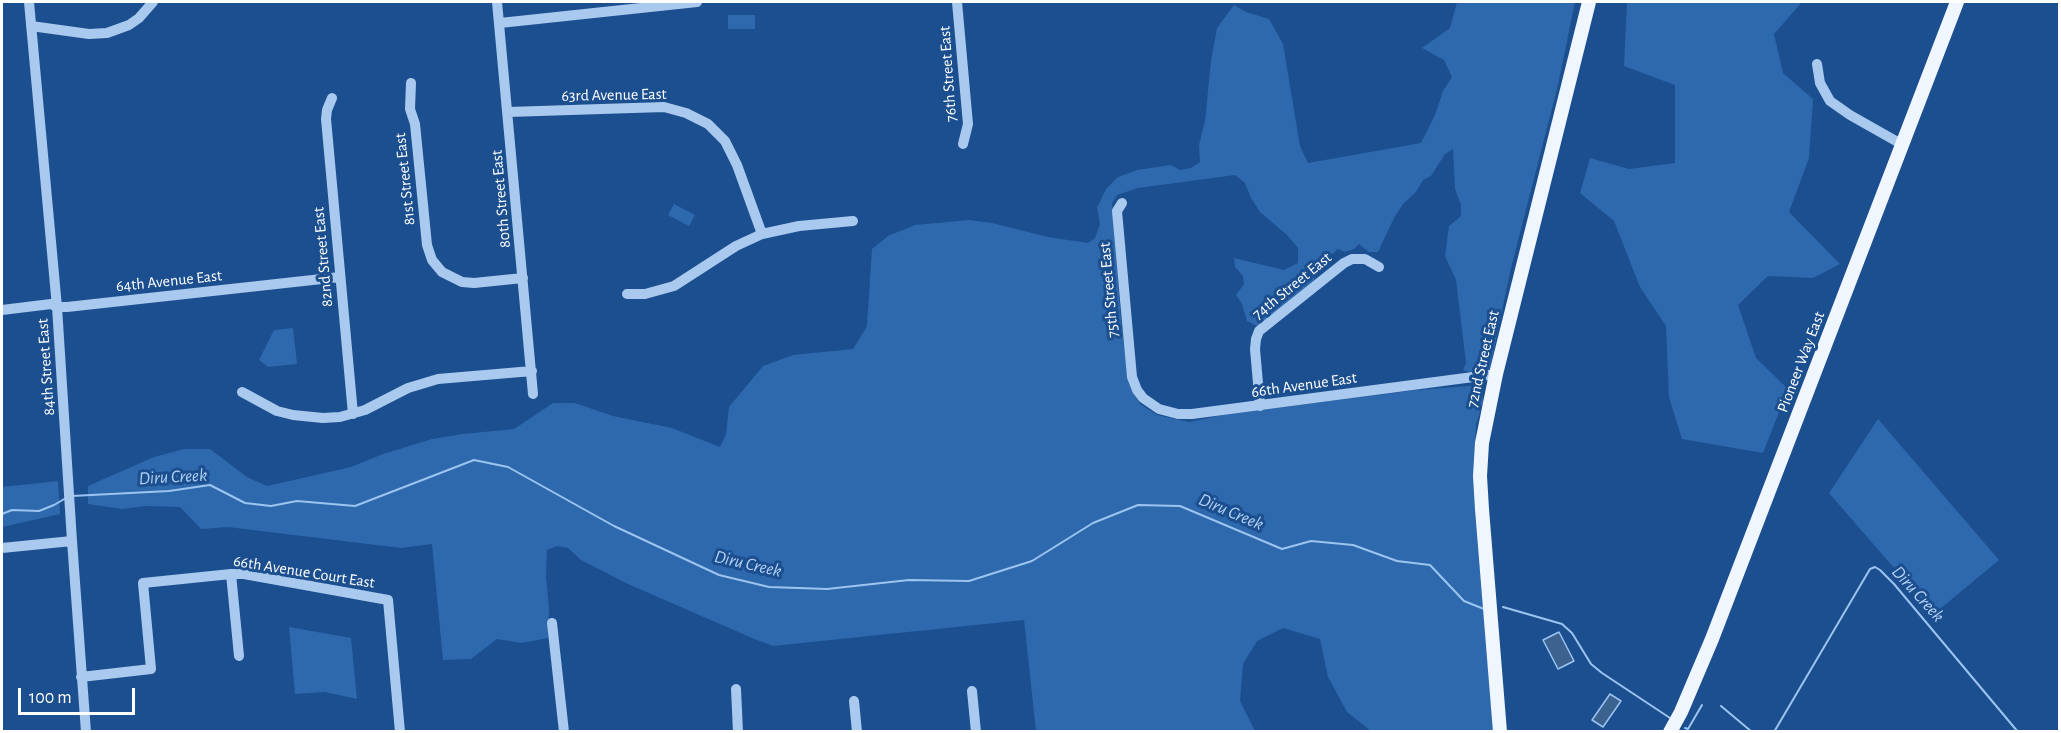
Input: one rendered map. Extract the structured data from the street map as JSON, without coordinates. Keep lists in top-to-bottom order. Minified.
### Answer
{"streets":{"main road":["72nd Street East","Pioneer Way East"],"street":["76th Street East","63rd Avenue East","81st Street East","80th Street East","82nd Street East","64th Avenue East","74th Street East","75th Street East","84th Street East","66th Avenue East","66th Avenue Court East"]},"crossings":[["63rd Avenue East","80th Street East"],["81st Street East","80th Street East"],["82nd Street East","64th Avenue East"],["64th Avenue East","84th Street East"],["74th Street East","66th Avenue East"],["75th Street East","66th Avenue East"],["72nd Street East","66th Avenue East"],["84th Street East","66th Avenue Court East"]],"water":["Diru Creek"],"scale_bar":"100 m"}
